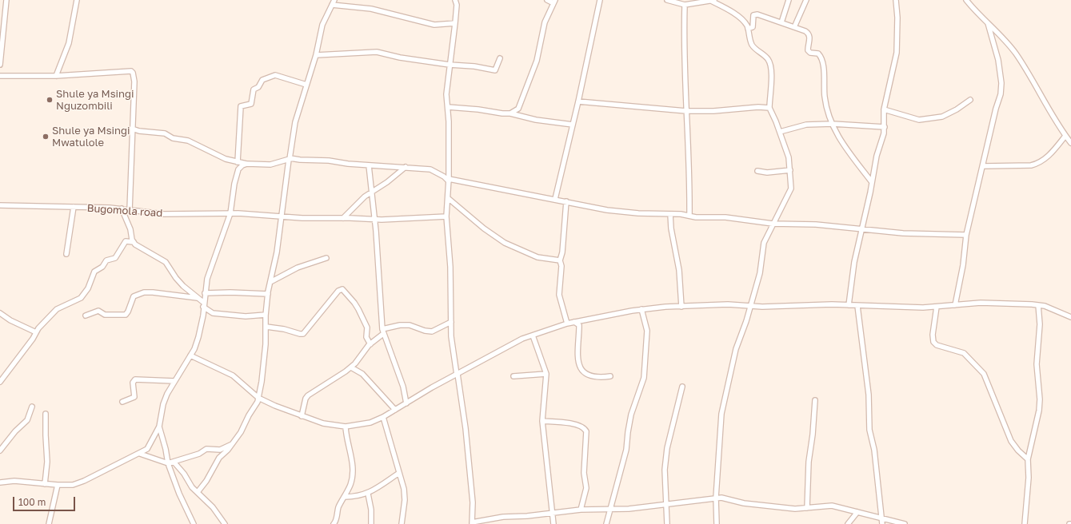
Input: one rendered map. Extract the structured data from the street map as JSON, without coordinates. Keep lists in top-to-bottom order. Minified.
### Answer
{"streets":{"street":["Bugomola road"]},"places":["Shule ya Msingi Nguzombili","Shule ya Msingi Mwatulole"],"scale_bar":"100 m"}
